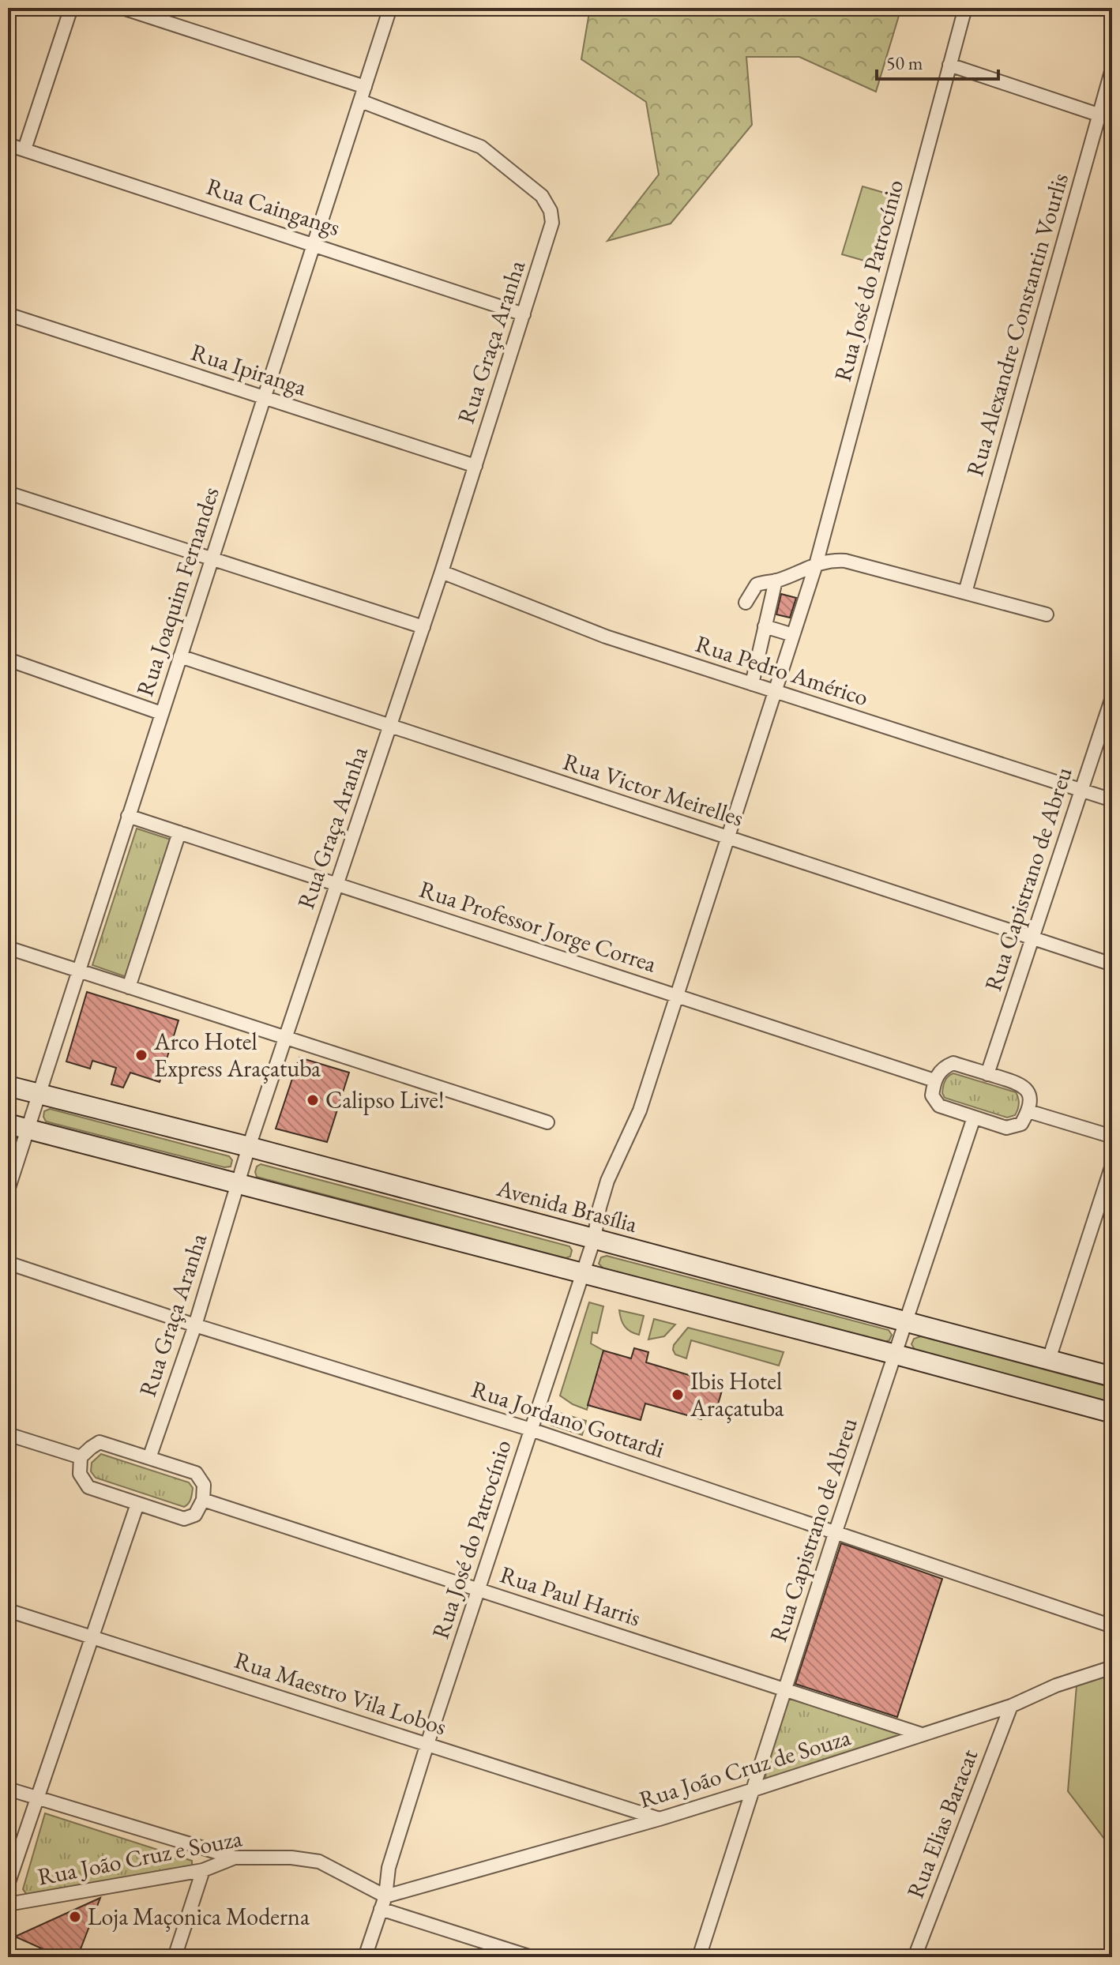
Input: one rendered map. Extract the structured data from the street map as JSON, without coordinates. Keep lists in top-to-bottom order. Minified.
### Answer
{"streets":{"main road":["Avenida Brasília"],"street":["Rua Caingangs","Rua José do Patrocínio","Rua Alexandre Constantin Vourlis","Rua Graça Aranha","Rua Ipiranga","Rua Joaquim Fernandes","Rua Pedro Américo","Rua Victor Meirelles","Rua Capistrano de Abreu","Rua Professor Jorge Correa","Rua Jordano Gottardi","Rua Paul Harris","Rua Maestro Vila Lobos","Rua João Cruz de Souza","Rua Elias Baracat","Rua João Cruz e Souza"]},"crossings":[["Rua Caingangs","Rua Graça Aranha"],["Rua Caingangs","Rua Joaquim Fernandes"],["Rua José do Patrocínio","Rua Pedro Américo"],["Rua José do Patrocínio","Rua Victor Meirelles"],["Rua José do Patrocínio","Rua Professor Jorge Correa"],["Rua José do Patrocínio","Avenida Brasília"],["Rua José do Patrocínio","Rua Jordano Gottardi"],["Rua José do Patrocínio","Rua Paul Harris"],["Rua José do Patrocínio","Rua Maestro Vila Lobos"],["Rua José do Patrocínio","Rua João Cruz de Souza"],["Rua José do Patrocínio","Rua João Cruz e Souza"],["Rua Graça Aranha","Rua Ipiranga"],["Rua Graça Aranha","Rua Joaquim Fernandes"],["Rua Graça Aranha","Rua Pedro Américo"],["Rua Graça Aranha","Rua Victor Meirelles"],["Rua Graça Aranha","Rua Professor Jorge Correa"],["Rua Graça Aranha","Avenida Brasília"],["Rua Graça Aranha","Rua Jordano Gottardi"],["Rua Ipiranga","Rua Joaquim Fernandes"],["Rua Joaquim Fernandes","Rua Victor Meirelles"],["Rua Joaquim Fernandes","Rua Professor Jorge Correa"],["Rua Joaquim Fernandes","Avenida Brasília"],["Rua Pedro Américo","Rua Capistrano de Abreu"],["Rua Victor Meirelles","Rua Capistrano de Abreu"],["Rua Capistrano de Abreu","Avenida Brasília"],["Rua Capistrano de Abreu","Rua Jordano Gottardi"],["Rua Capistrano de Abreu","Rua Paul Harris"],["Rua Capistrano de Abreu","Rua João Cruz de Souza"],["Rua Paul Harris","Rua João Cruz de Souza"],["Rua Maestro Vila Lobos","Rua João Cruz de Souza"],["Rua João Cruz de Souza","Rua Elias Baracat"],["Rua João Cruz de Souza","Rua João Cruz e Souza"]],"places":["Arco Hotel Express Araçatuba","Calipso Live!","Ibis Hotel Araçatuba","Loja Maçonica Moderna"],"scale_bar":"50 m"}
